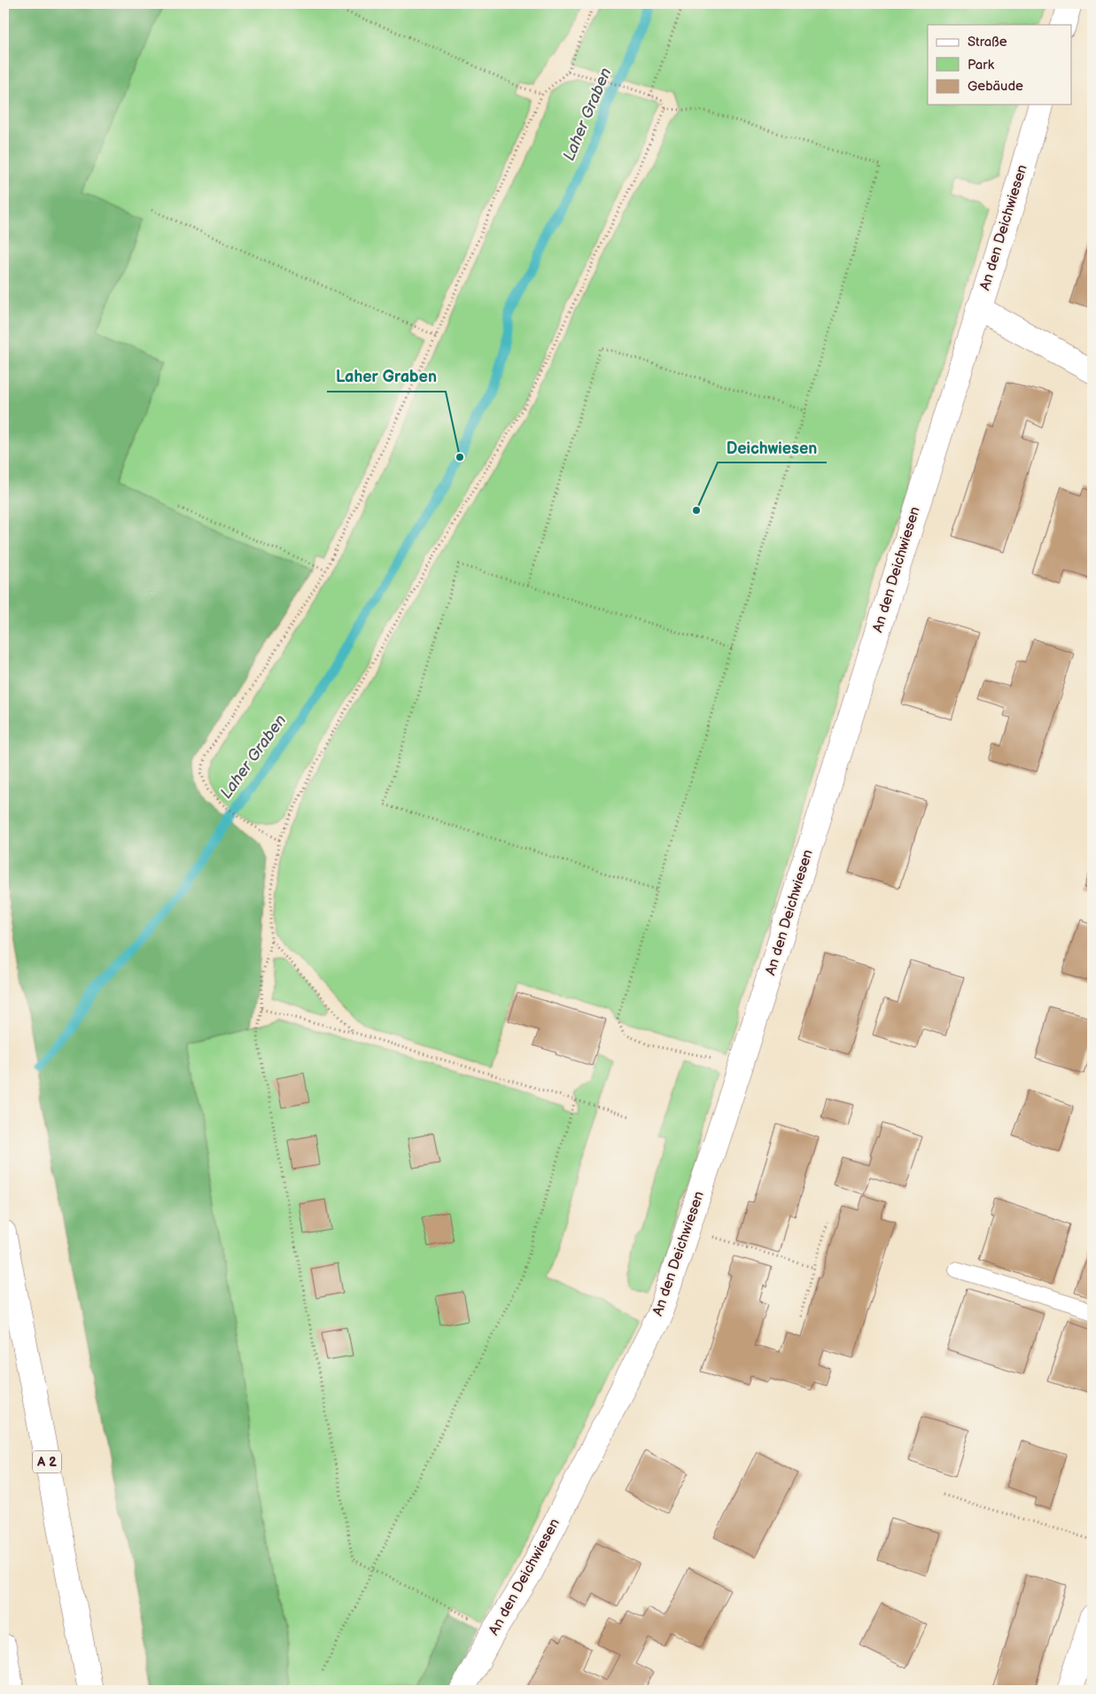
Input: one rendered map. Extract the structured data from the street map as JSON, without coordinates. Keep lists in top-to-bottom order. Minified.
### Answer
{"streets":{"main road":["An den Deichwiesen","A 2"]},"water":["Laher Graben"],"places":["Laher Graben","Deichwiesen"],"legend":["Straße","Park","Gebäude"]}
